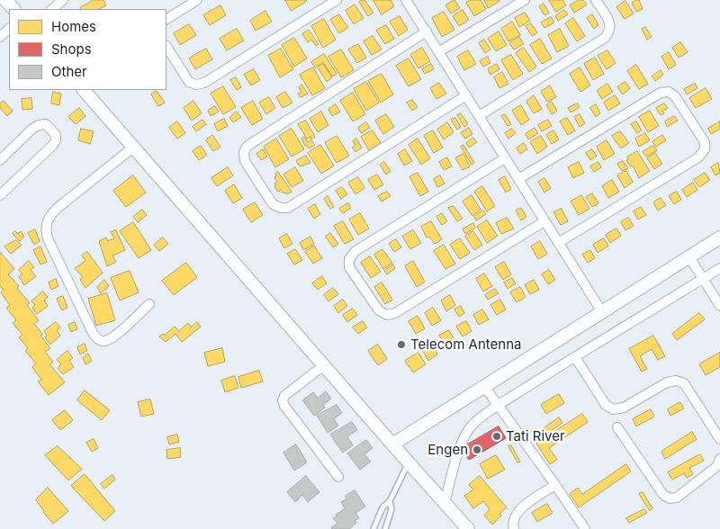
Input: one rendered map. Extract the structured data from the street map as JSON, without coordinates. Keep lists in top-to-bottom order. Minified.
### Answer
{"places":["Telecom Antenna","Tati River","Engen"],"legend":["Homes","Shops","Other"]}
